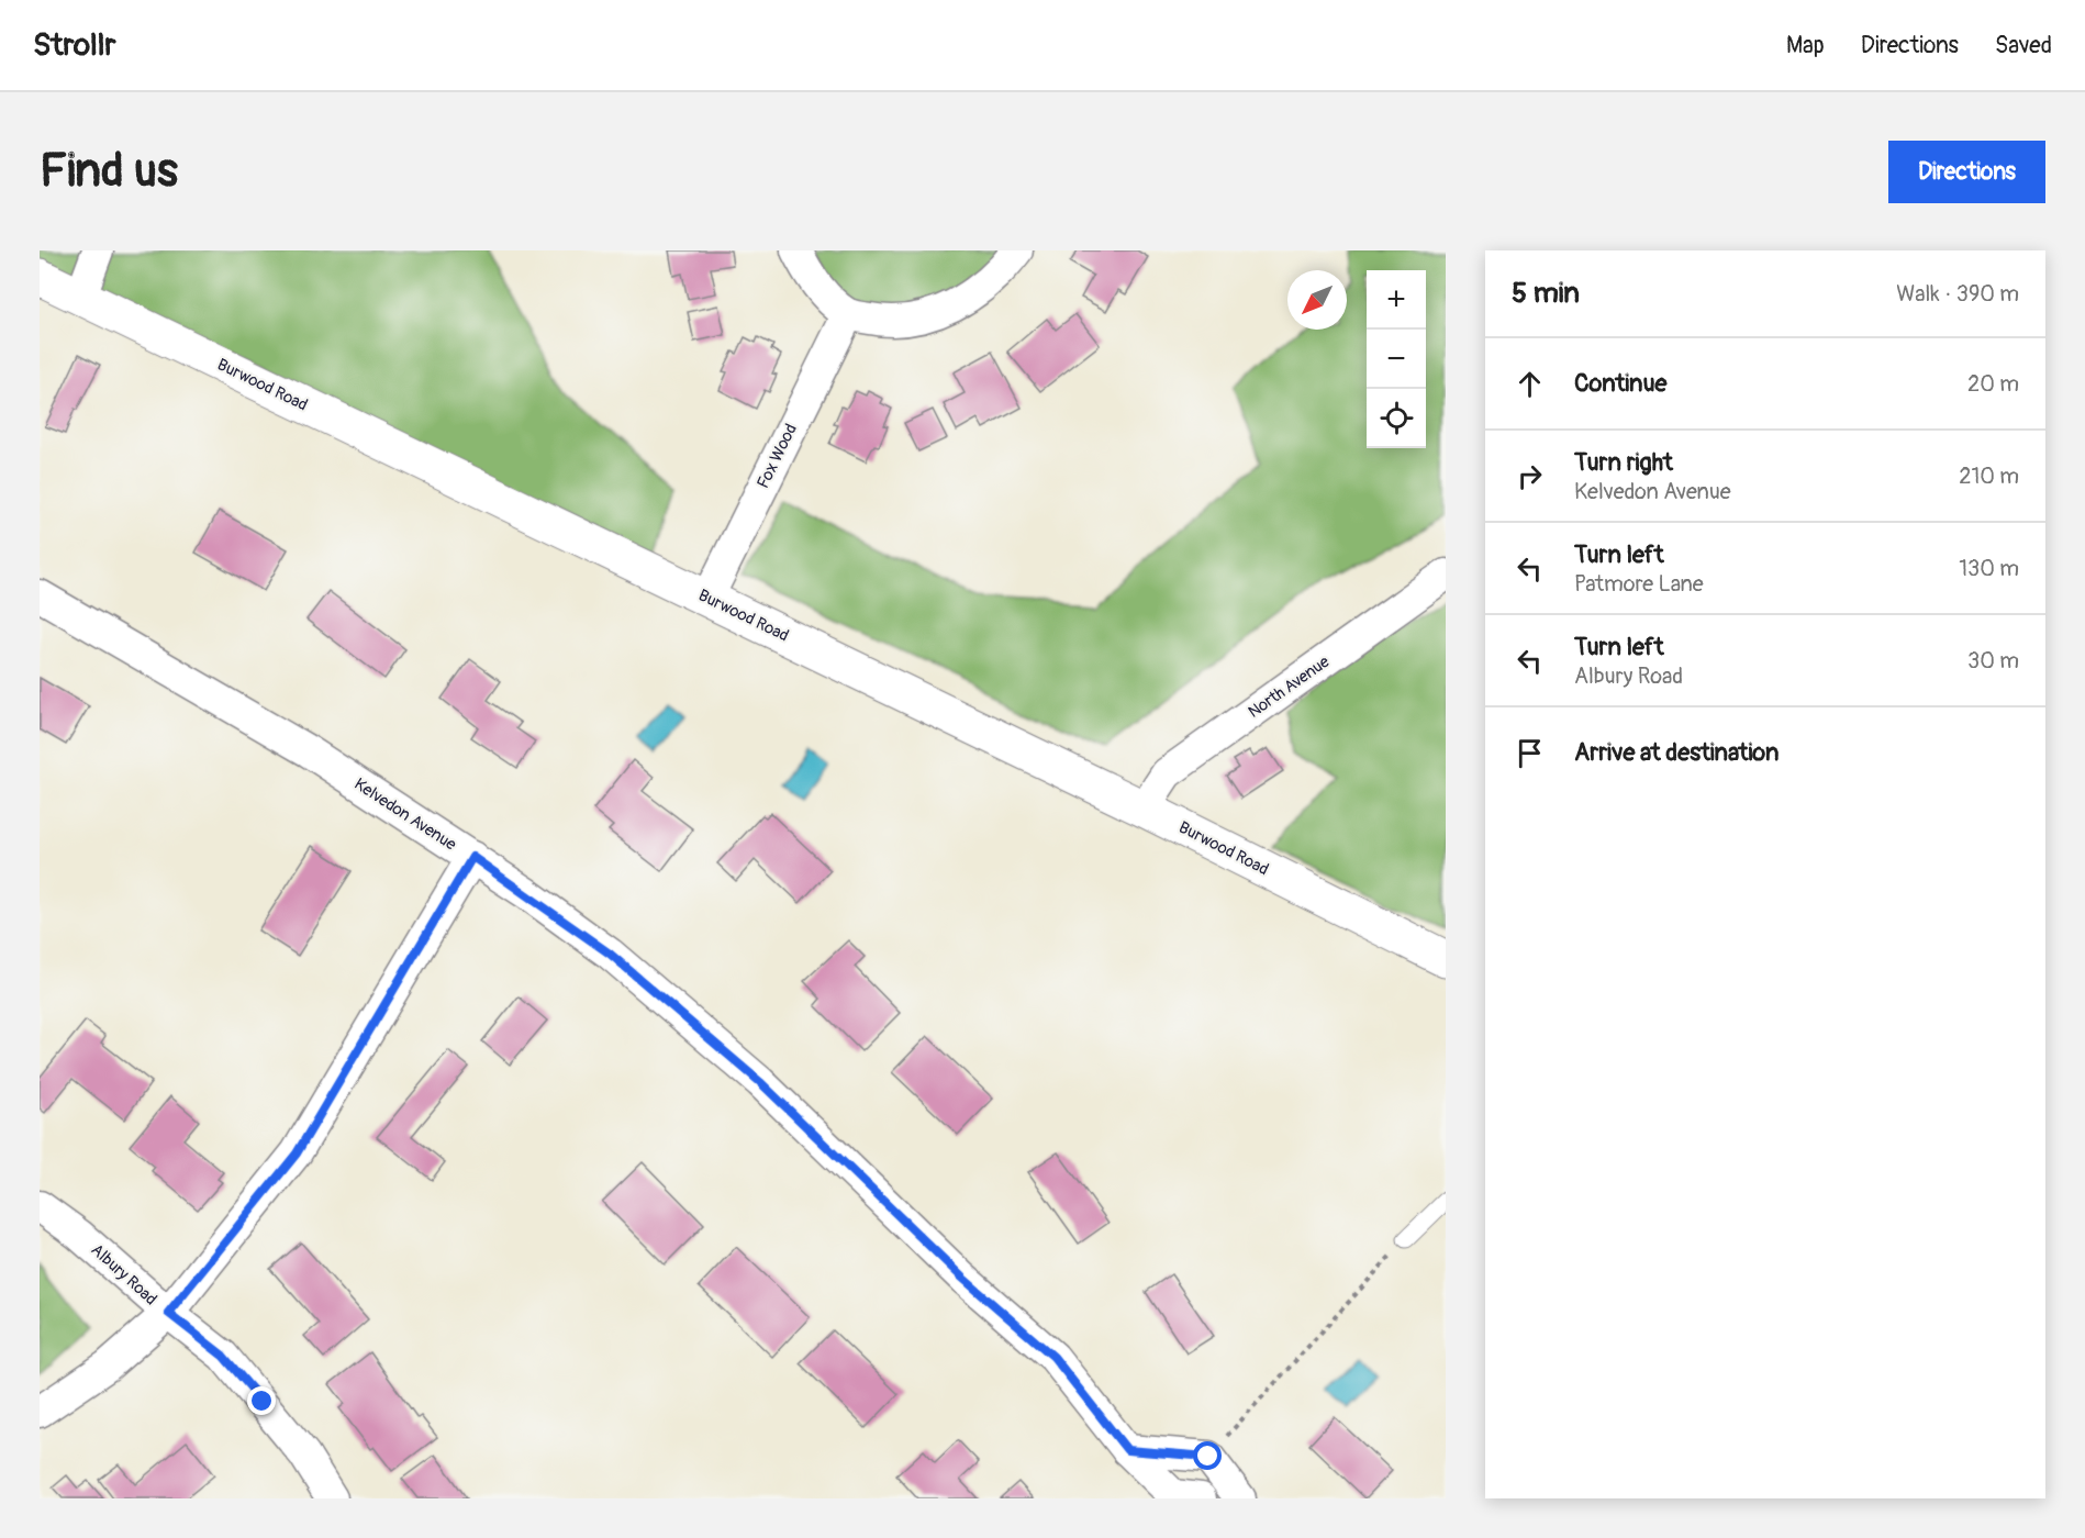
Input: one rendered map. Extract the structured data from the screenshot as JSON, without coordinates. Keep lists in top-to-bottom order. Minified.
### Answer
{"streets":{"street":["Burwood Road","Fox Wood","North Avenue","Kelvedon Avenue","Albury Road"]},"crossings":[["Burwood Road","Fox Wood"],["Burwood Road","North Avenue"]],"north":"bottom left","page":{"header":"Strollr","nav":["Map","Directions","Saved"],"buttons":"Directions","title":"Find us","heading":["5 min","Walk · 390 m"],"map_buttons":["+","−"],"list":[["Continue","20 m"],["Turn right","Kelvedon Avenue","210 m"],["Turn left","Patmore Lane","130 m"],["Turn left","Albury Road","30 m"],"Arrive at destination"]}}
